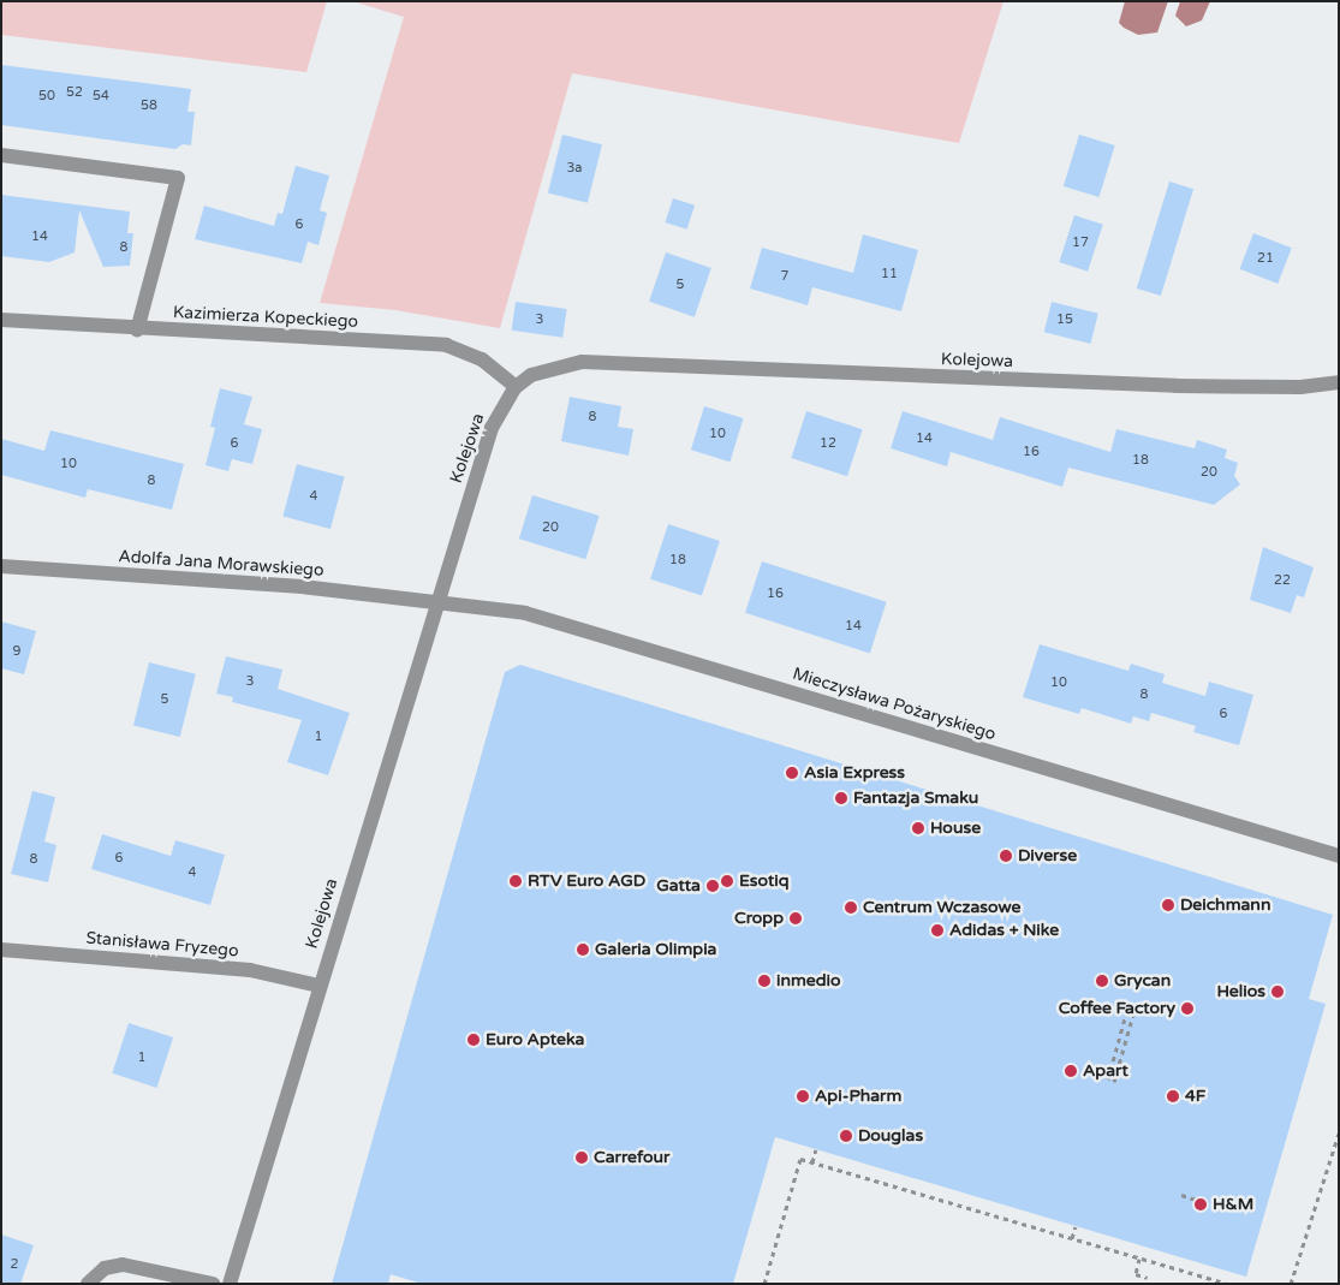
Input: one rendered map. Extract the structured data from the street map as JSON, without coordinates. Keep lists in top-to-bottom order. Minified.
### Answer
{"streets":{"street":["Kazimierza Kopeckiego","Kolejowa","Adolfa Jana Morawskiego","Mieczysława Pożaryskiego","Stanisława Fryzego"]},"crossings":[["Kazimierza Kopeckiego","Kolejowa"],["Kolejowa","Adolfa Jana Morawskiego"],["Kolejowa","Mieczysława Pożaryskiego"],["Kolejowa","Stanisława Fryzego"],["Adolfa Jana Morawskiego","Mieczysława Pożaryskiego"]],"places":["Asia Express","Fantazja Smaku","House","Diverse","RTV Euro AGD","Esotiq","Gatta","Deichmann","Centrum Wczasowe","Cropp","Adidas + Nike","Galeria Olimpia","inmedio","Grycan","Helios","Coffee Factory","Euro Apteka","Apart","Api-Pharm","4F","Douglas","Carrefour","H&M"],"house_numbers":["52","50","54","58","3a","6","14","17","8","21","11","7","5","3","15","8","10","14","6","12","16","18","10","20","8","4","20","18","22","16","14","9","3","10","8","5","6","1","6","8","4","1","2"]}
